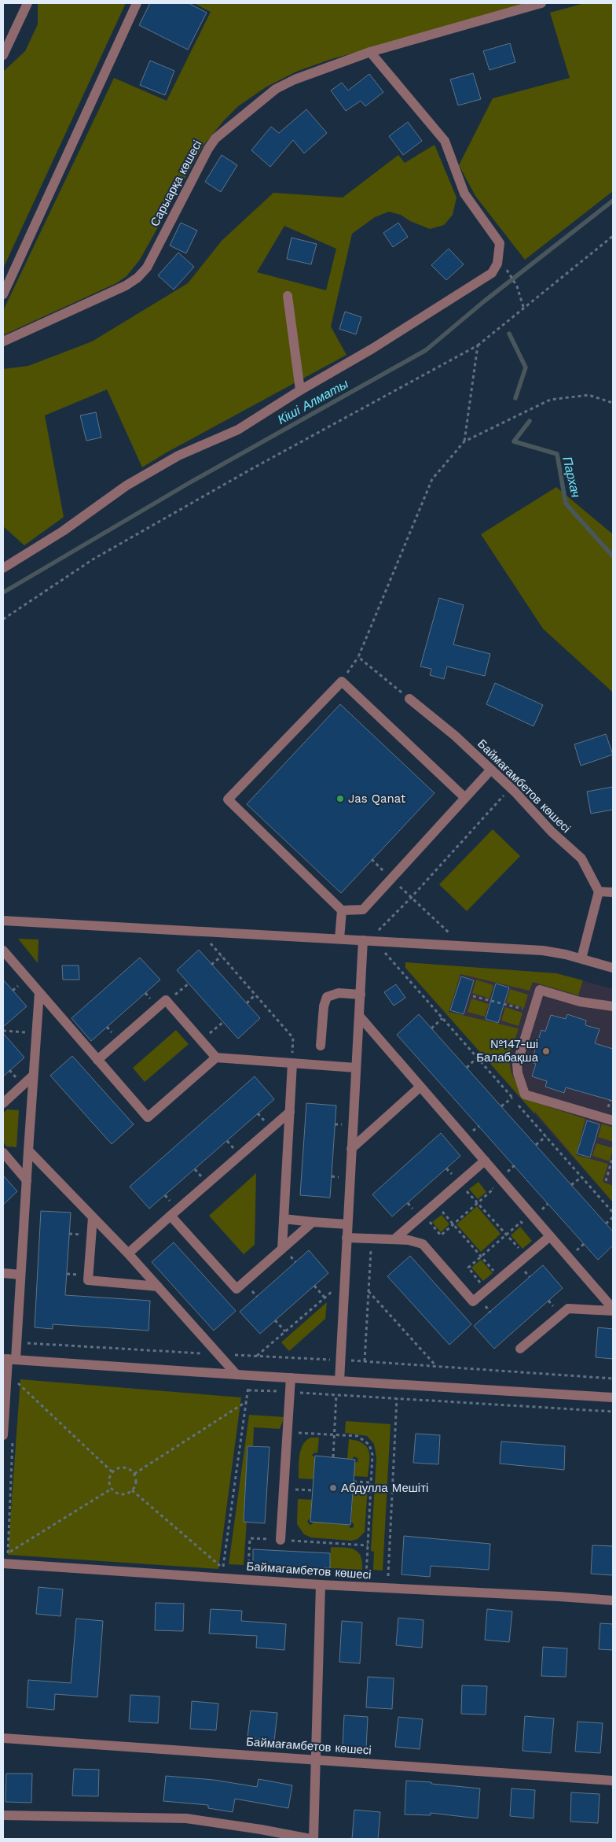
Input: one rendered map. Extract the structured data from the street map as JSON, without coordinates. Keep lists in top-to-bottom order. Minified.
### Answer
{"streets":{"street":["Сарыарқа көшесі","Баймағамбетов көшесі","Баймагамбетов көшесі"]},"water":["Кіші Алматы","Пархач"],"places":["Jas Qanat","№147-ші Балабақша","Абдулла Мешіті"]}
